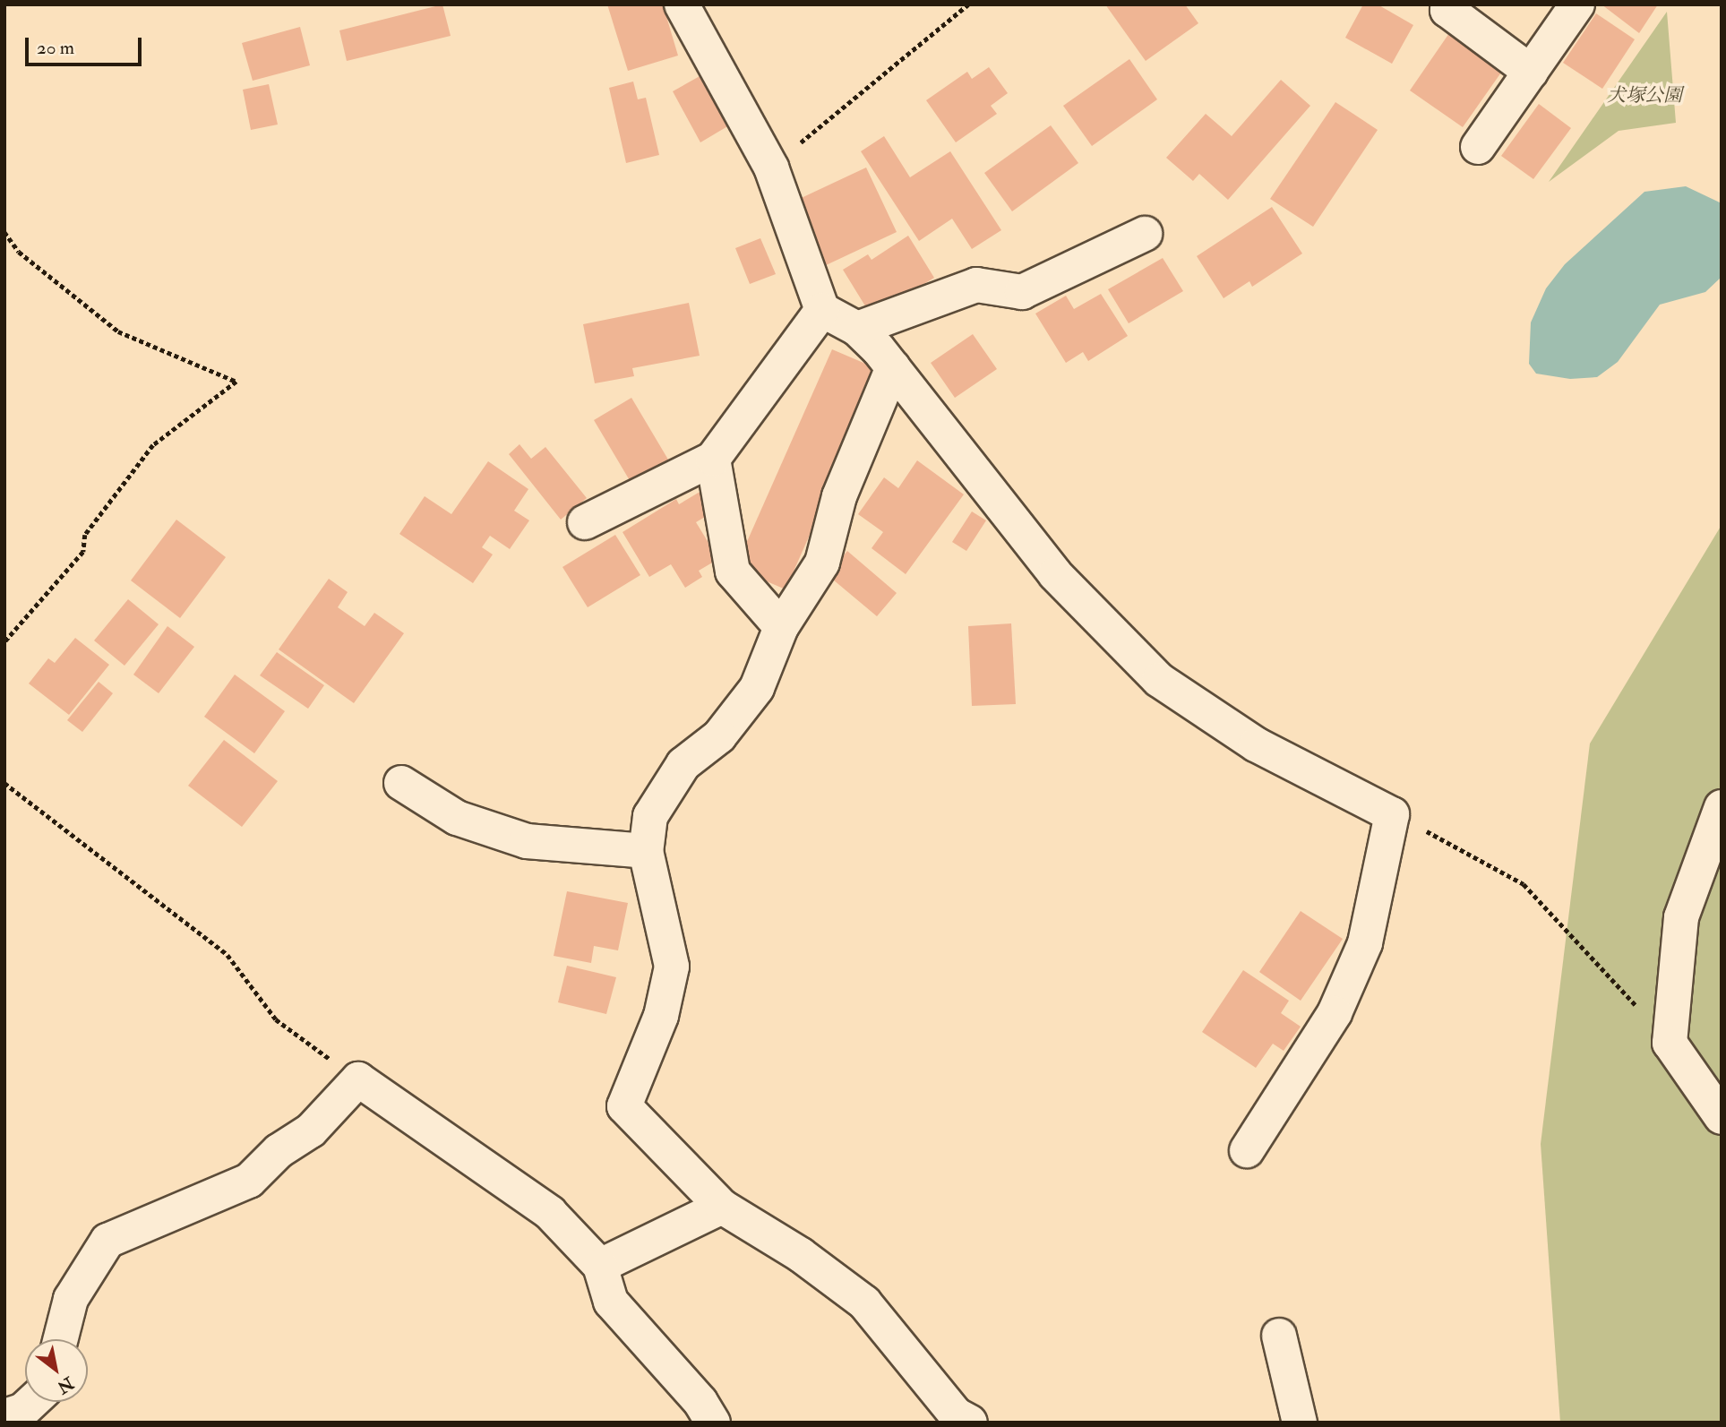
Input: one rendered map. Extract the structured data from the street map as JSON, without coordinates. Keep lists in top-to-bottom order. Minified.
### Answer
{"parks":["犬塚公園"],"scale_bar":"20 m","north":"bottom right"}
